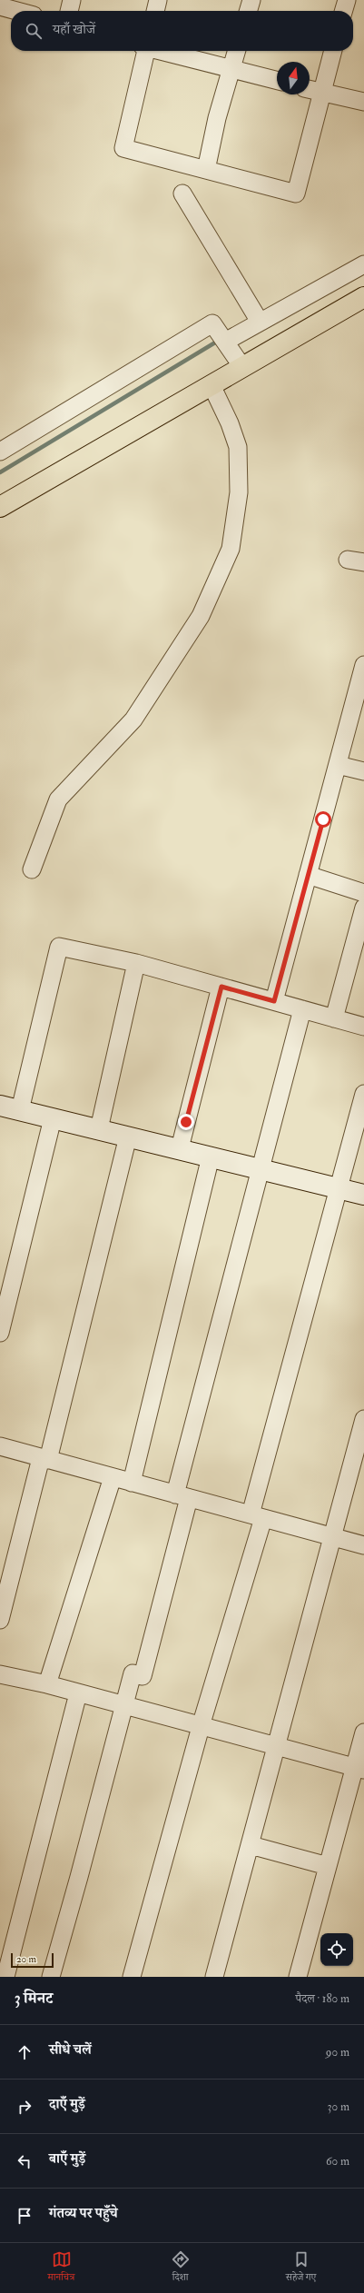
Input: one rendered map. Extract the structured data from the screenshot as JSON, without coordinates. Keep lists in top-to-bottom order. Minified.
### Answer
{"scale_bar":"20 m","north":"top","page":{"search":"यहाँ खोजें","scale":"20 m","heading":["3 मिनट","पैदल · 180 m"],"list":[["सीधे चलें","90 m"],["दाएँ मुड़ें","30 m"],["बाएँ मुड़ें","60 m"],"गंतव्य पर पहुँचे"],"nav":["मानचित्र","दिशा","सहेजे गए"]}}
